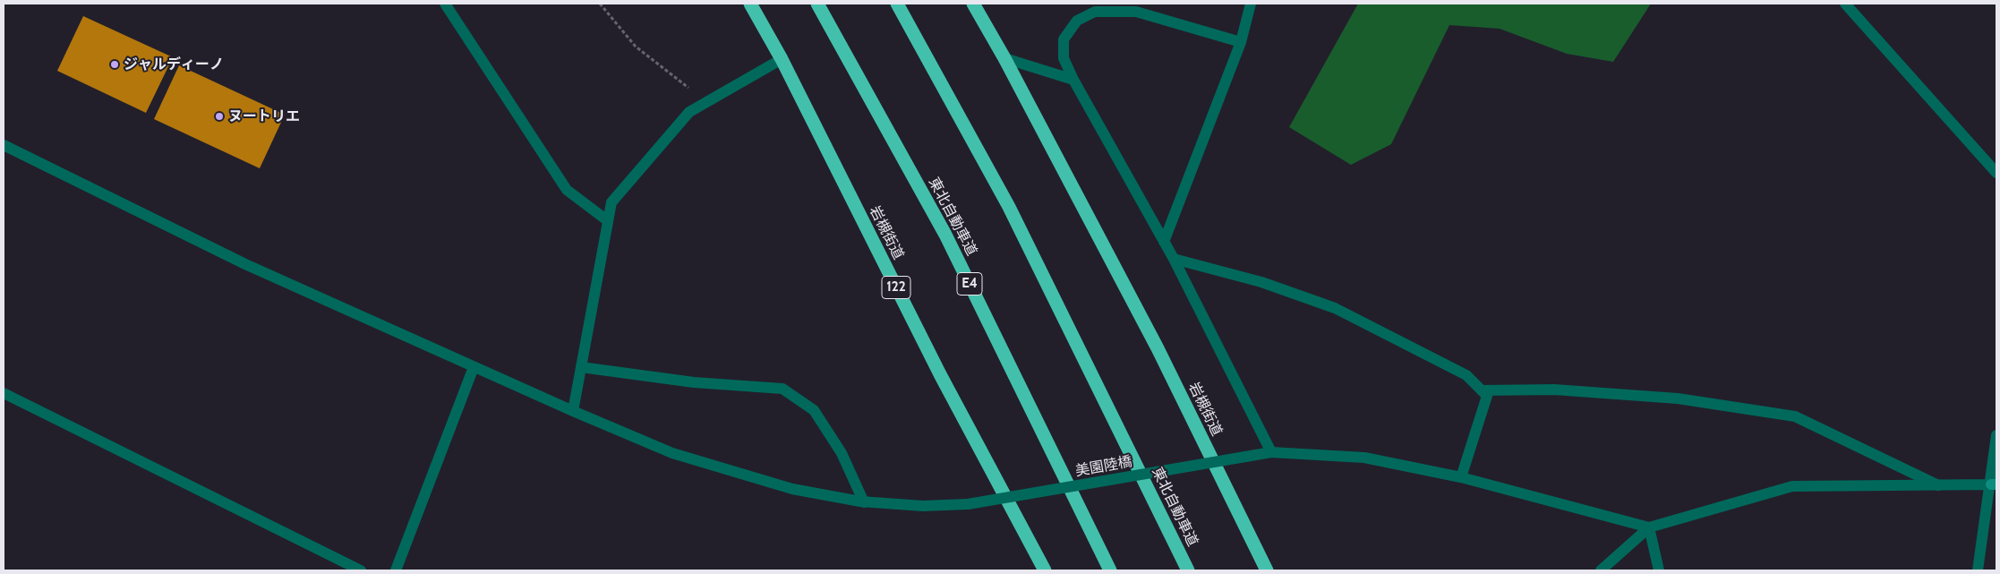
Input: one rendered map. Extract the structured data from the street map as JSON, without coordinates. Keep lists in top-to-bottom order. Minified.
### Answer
{"streets":{"highway":["東北自動車道","岩槻街道","E4","122"],"street":["美園陸橋"]},"places":["ジャルディーノ","ヌートリエ"]}
